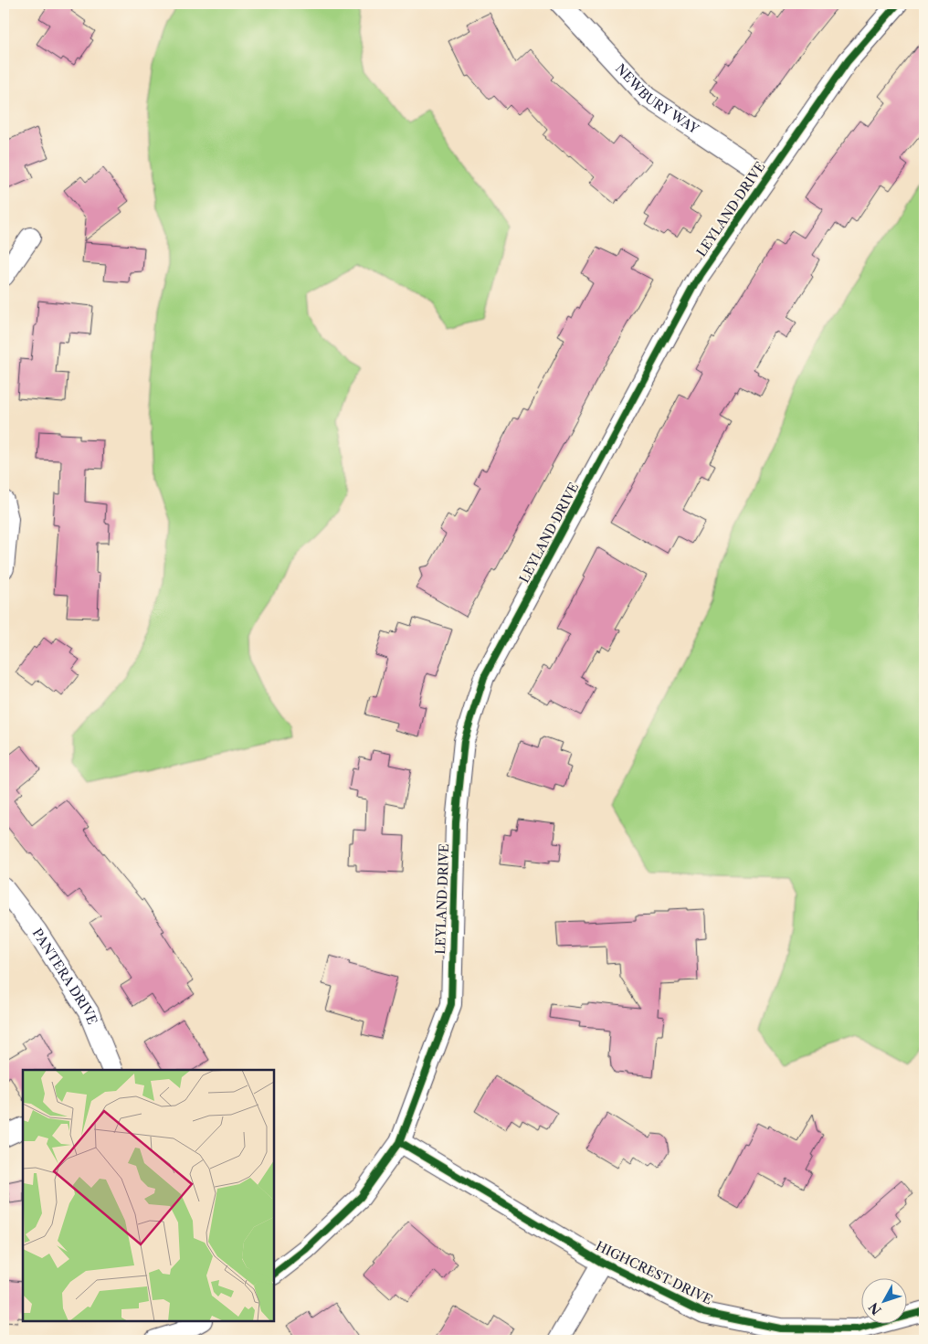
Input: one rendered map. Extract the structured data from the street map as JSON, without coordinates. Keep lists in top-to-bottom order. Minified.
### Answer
{"streets":{"street":["NEWBURY WAY","LEYLAND DRIVE","PANTERA DRIVE","HIGHCREST DRIVE"]},"crossings":[["NEWBURY WAY","LEYLAND DRIVE"],["LEYLAND DRIVE","HIGHCREST DRIVE"]],"north":"bottom left"}
